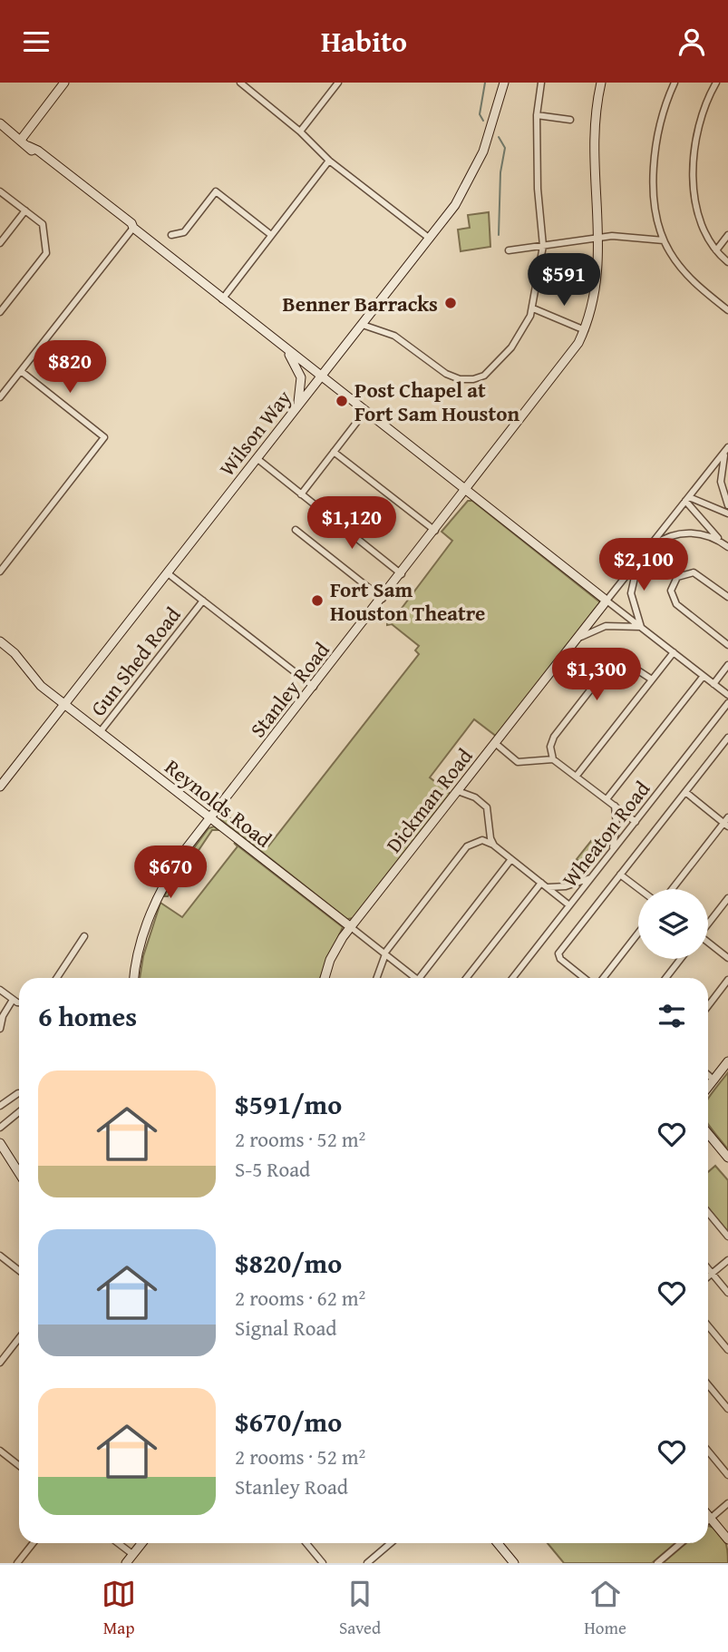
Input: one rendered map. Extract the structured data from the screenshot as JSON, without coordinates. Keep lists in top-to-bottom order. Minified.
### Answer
{"streets":{"street":["Wilson Way","Gun Shed Road","Stanley Road","Dickman Road","Reynolds Road","Wheaton Road"]},"crossings":[["Wilson Way","Reynolds Road"],["Gun Shed Road","Stanley Road"],["Gun Shed Road","Reynolds Road"],["Stanley Road","Reynolds Road"],["Dickman Road","Reynolds Road"]],"places":["Benner Barracks","Post Chapel at Fort Sam Houston","Fort Sam Houston Theatre"],"page":{"header":"Habito","price":["$591","$820","$1,120","$2,100","$1,300","$670"],"heading":"6 homes","list":[{"name":"$591/mo","note":"2 rooms · 52 m² · S-5 Road"},{"name":"$820/mo","note":"2 rooms · 62 m² · Signal Road"},{"name":"$670/mo","note":"2 rooms · 52 m² · Stanley Road"}],"tabs":["Map","Saved","Home"]}}
